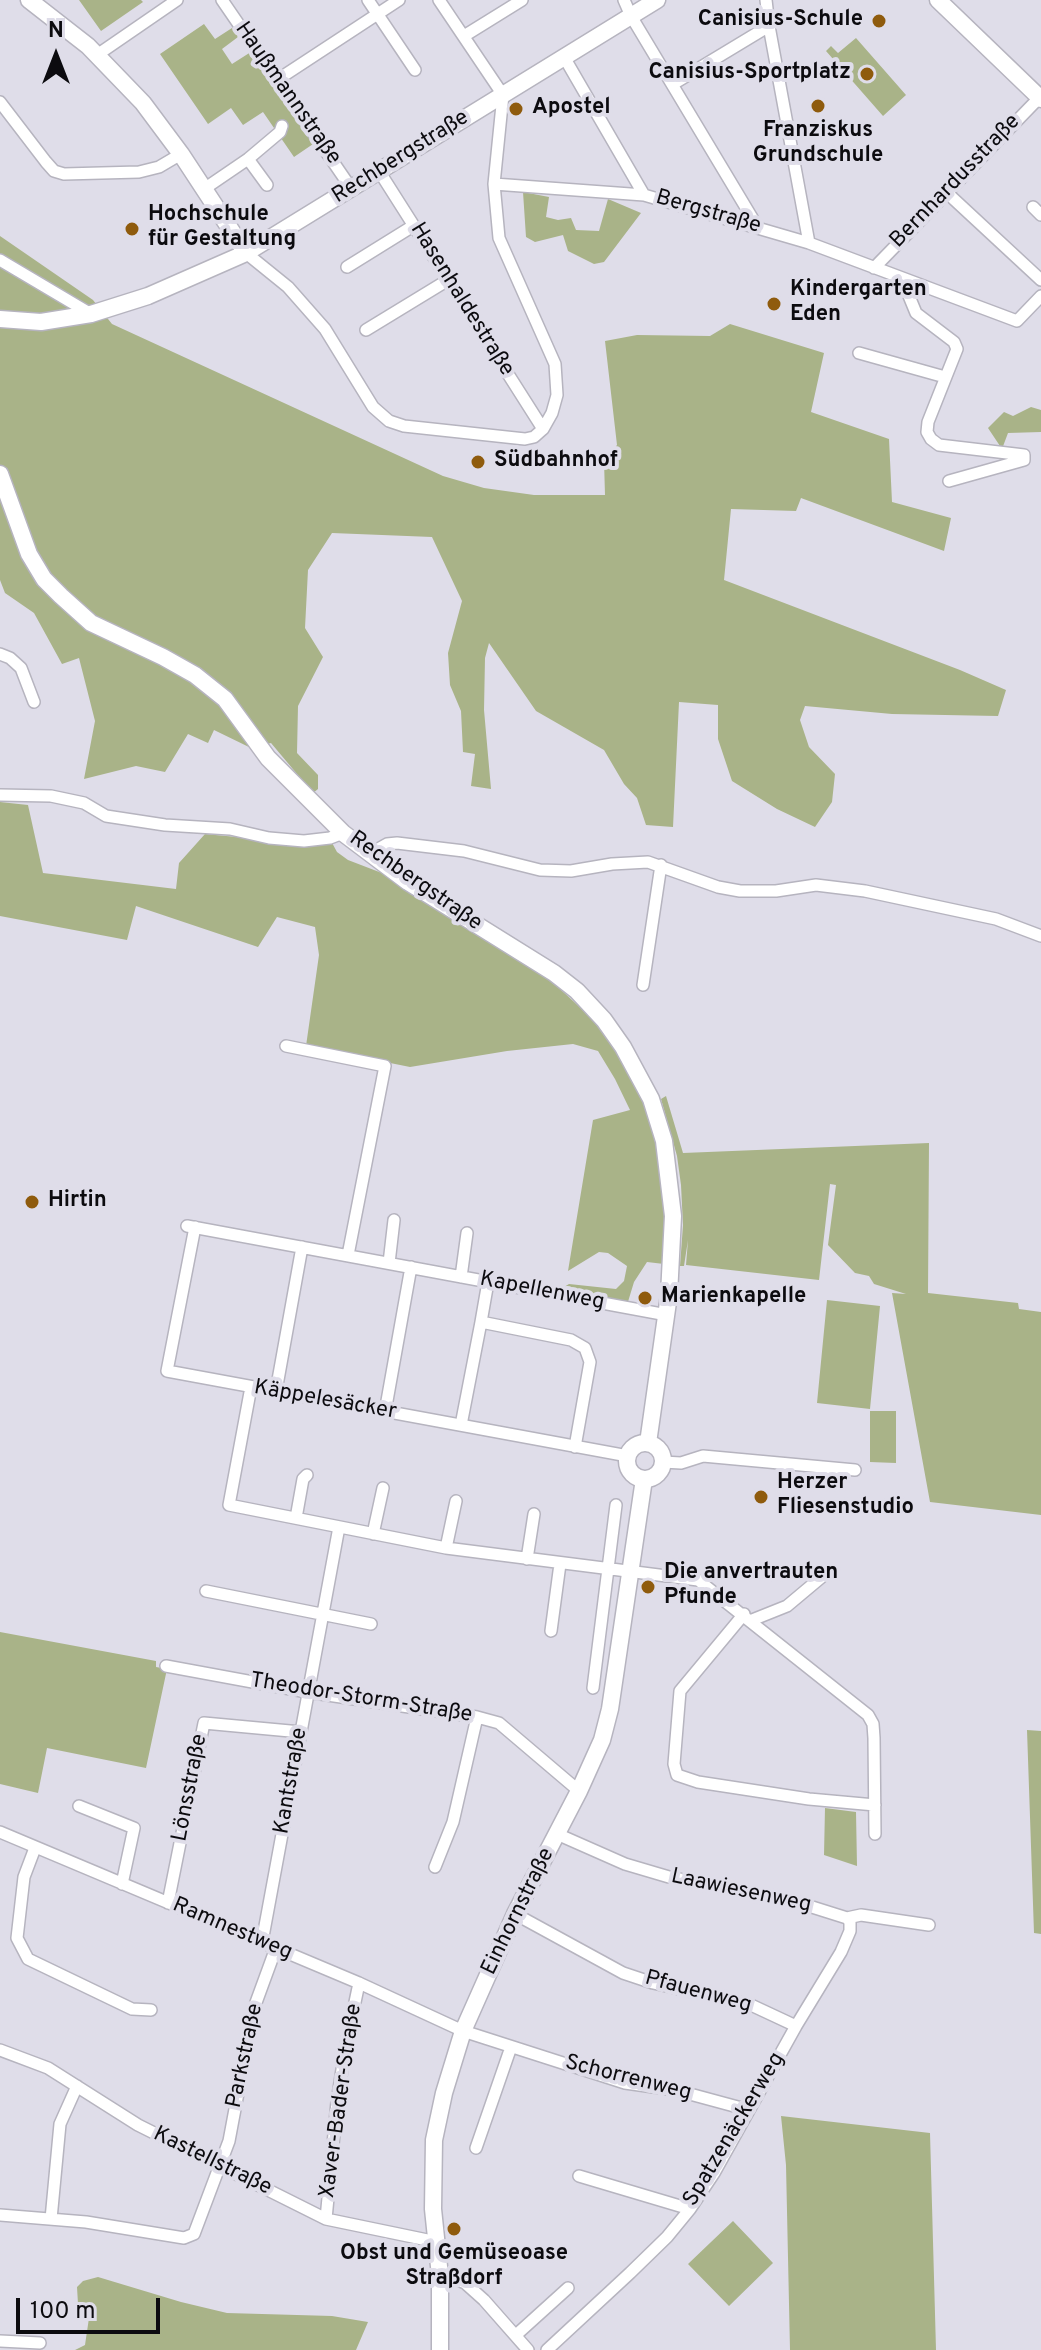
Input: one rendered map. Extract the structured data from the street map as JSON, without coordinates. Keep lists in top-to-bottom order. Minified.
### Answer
{"streets":{"main road":["Rechbergstraße","Einhornstraße"],"street":["Haußmannstraße","Bernhardusstraße","Bergstraße","Hasenhaldestraße","Kapellenweg","Käppelesäcker","Theodor-Storm-Straße","Kantstraße","Lönsstraße","Laawiesenweg","Ramnestweg","Pfauenweg","Parkstraße","Schorrenweg","Xaver-Bader-Straße","Spatzenäckerweg","Kastellstraße"]},"crossings":[["Haußmannstraße","Rechbergstraße"],["Rechbergstraße","Hasenhaldestraße"],["Rechbergstraße","Kapellenweg"],["Bernhardusstraße","Bergstraße"],["Käppelesäcker","Einhornstraße"],["Theodor-Storm-Straße","Kantstraße"],["Theodor-Storm-Straße","Einhornstraße"],["Kantstraße","Lönsstraße"],["Kantstraße","Ramnestweg"],["Lönsstraße","Ramnestweg"],["Laawiesenweg","Einhornstraße"],["Laawiesenweg","Spatzenäckerweg"],["Einhornstraße","Ramnestweg"],["Einhornstraße","Pfauenweg"],["Einhornstraße","Schorrenweg"],["Einhornstraße","Kastellstraße"],["Ramnestweg","Parkstraße"],["Ramnestweg","Schorrenweg"],["Ramnestweg","Xaver-Bader-Straße"],["Pfauenweg","Spatzenäckerweg"],["Parkstraße","Kastellstraße"],["Schorrenweg","Spatzenäckerweg"],["Xaver-Bader-Straße","Kastellstraße"]],"places":["Canisius-Schule","Canisius-Sportplatz","Franziskus Grundschule","Apostel","Hochschule für Gestaltung","Kindergarten Eden","Südbahnhof","Hirtin","Marienkapelle","Herzer Fliesenstudio","Die anvertrauten Pfunde","Obst und Gemüseoase Straßdorf"],"scale_bar":"100 m","north":"top"}
